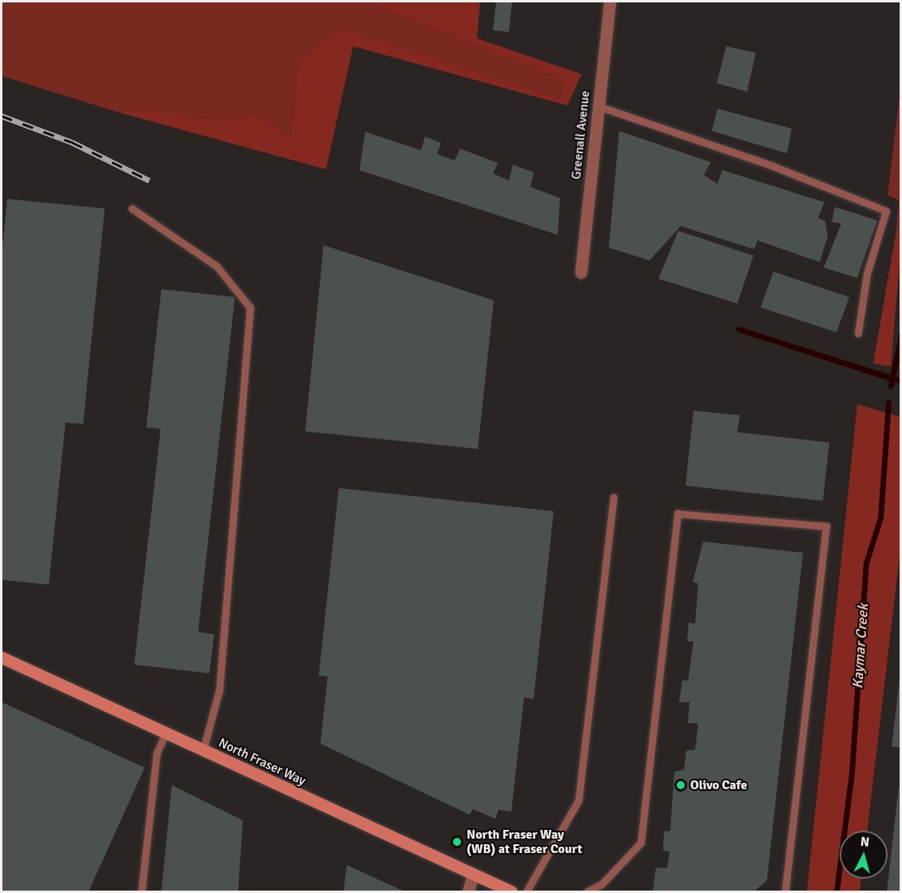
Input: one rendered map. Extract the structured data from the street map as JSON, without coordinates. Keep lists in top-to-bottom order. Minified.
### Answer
{"streets":{"street":["Greenall Avenue","North Fraser Way"]},"water":["Kaymar Creek"],"places":["Olivo Cafe","North Fraser Way (WB) at Fraser Court"],"north":"top"}
